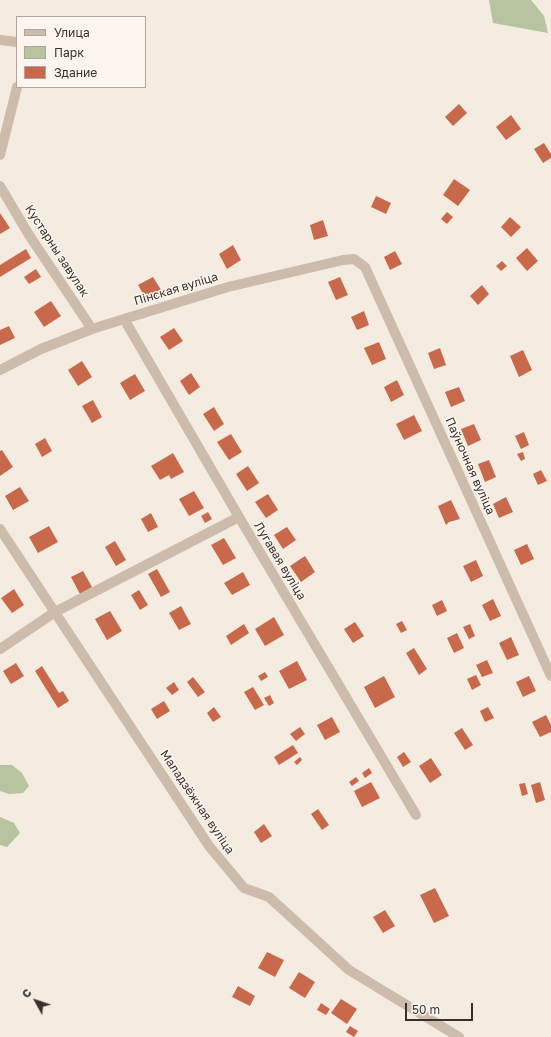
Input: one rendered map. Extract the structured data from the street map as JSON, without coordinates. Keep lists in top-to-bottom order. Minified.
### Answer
{"streets":{"street":["Кустарны завулак","Пінская вуліца","Паўночная вуліца","Лугавая вуліца","Маладзёжная вуліца"]},"crossings":[["Кустарны завулак","Пінская вуліца"],["Пінская вуліца","Паўночная вуліца"],["Пінская вуліца","Лугавая вуліца"]],"legend":["Улица","Парк","Здание"],"scale_bar":"50 m","north":"top left"}
